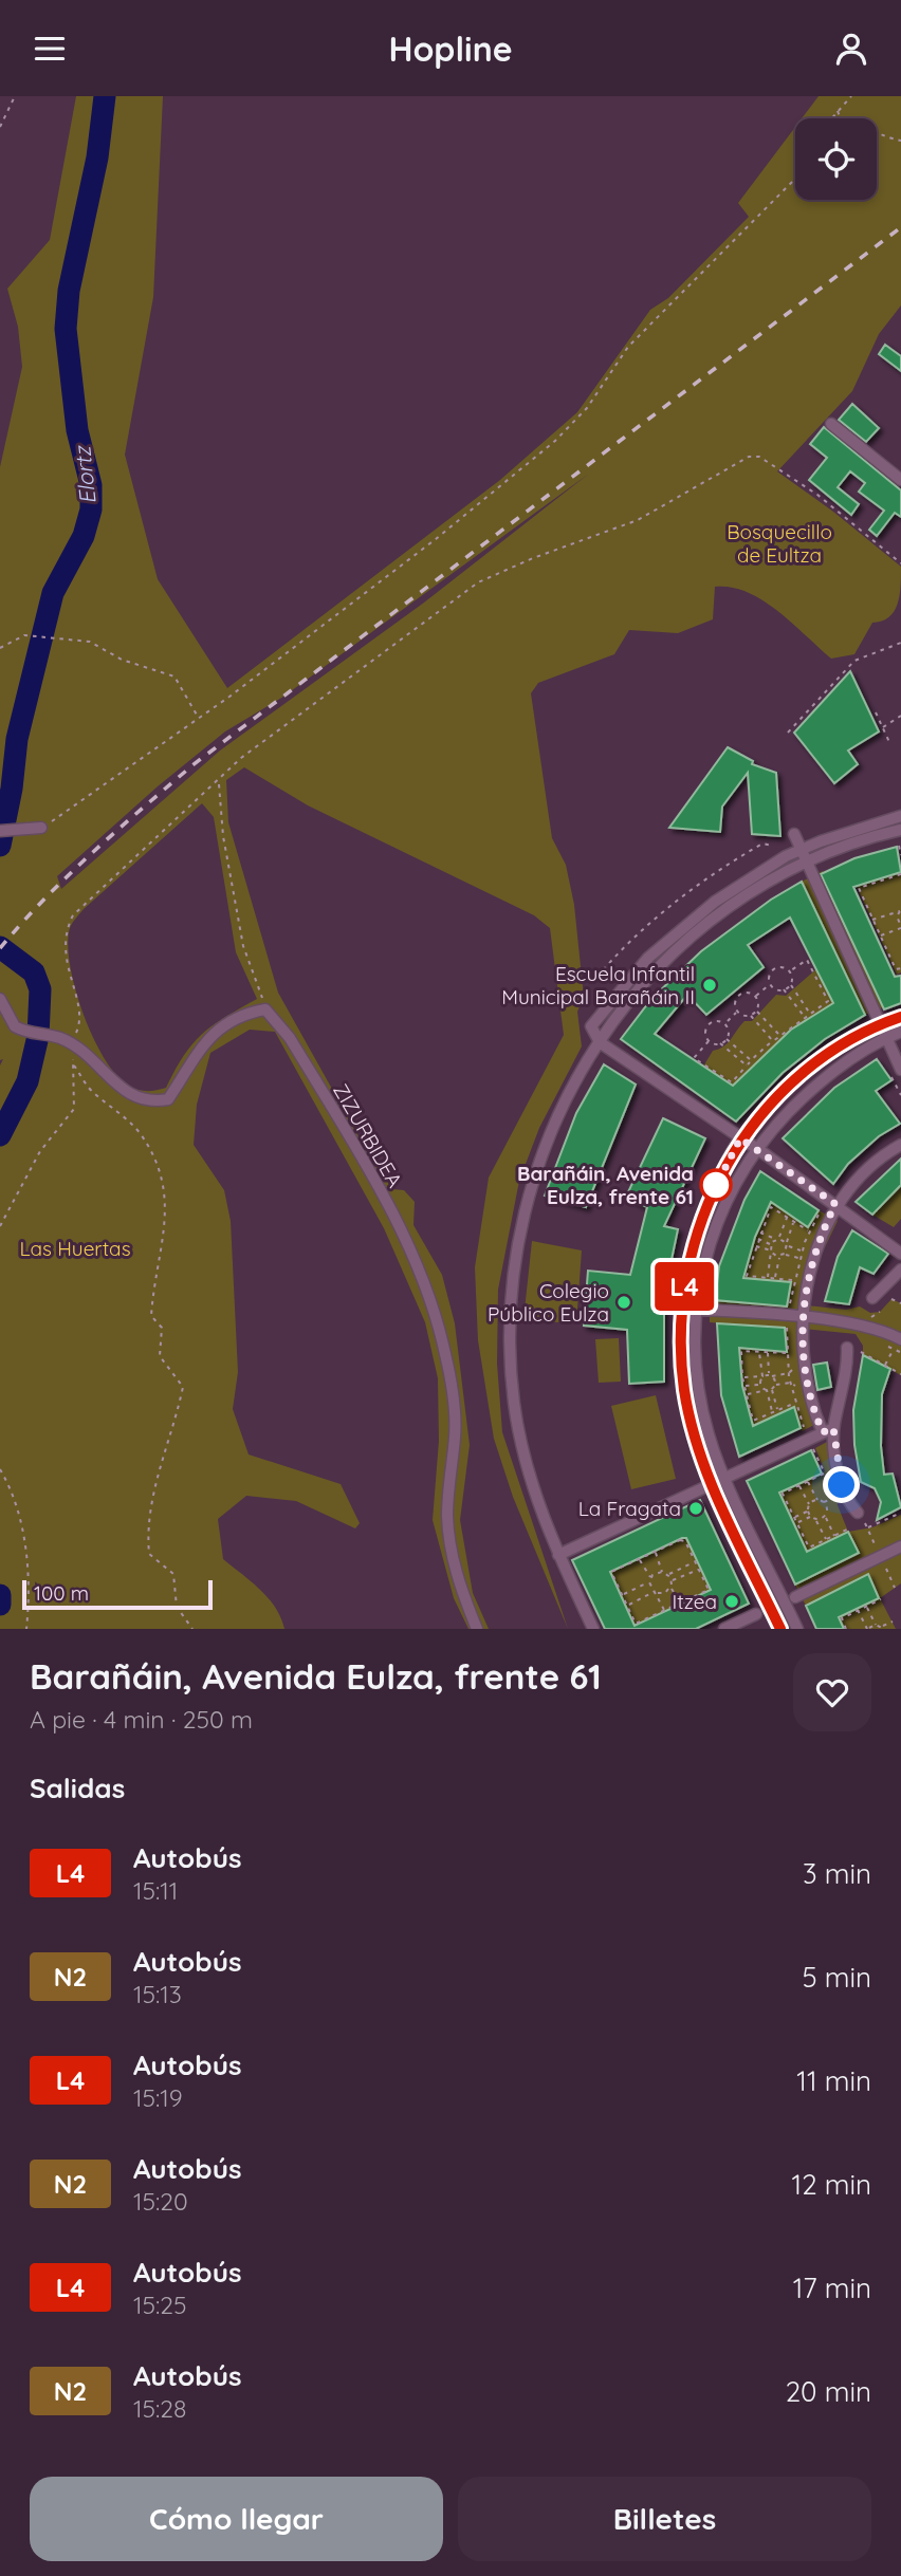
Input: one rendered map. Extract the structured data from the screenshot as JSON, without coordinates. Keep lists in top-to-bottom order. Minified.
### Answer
{"streets":{"street":["ZIZURBIDEA"]},"water":["Elortz"],"parks":["Bosquecillo de Eultza","Las Huertas"],"places":["Escuela Infantil Municipal Barañáin II","Barañáin, Avenida Eulza, frente 61","Colegio Público Eulza","La Fragata","Itzea"],"lines":["bus line L4"],"scale_bar":"100 m","page":{"header":"Hopline","on_map":"L4","scale":"100 m","heading":[["Barañáin, Avenida Eulza, frente 61","A pie · 4 min · 250 m"],"Salidas"],"list":[{"mark":"L4","name":"Autobús","note":"15:11","value":"3 min"},{"mark":"N2","name":"Autobús","note":"15:13","value":"5 min"},{"mark":"L4","name":"Autobús","note":"15:19","value":"11 min"},{"mark":"N2","name":"Autobús","note":"15:20","value":"12 min"},{"mark":"L4","name":"Autobús","note":"15:25","value":"17 min"},{"mark":"N2","name":"Autobús","note":"15:28","value":"20 min"}],"buttons":["Cómo llegar","Billetes"]}}
